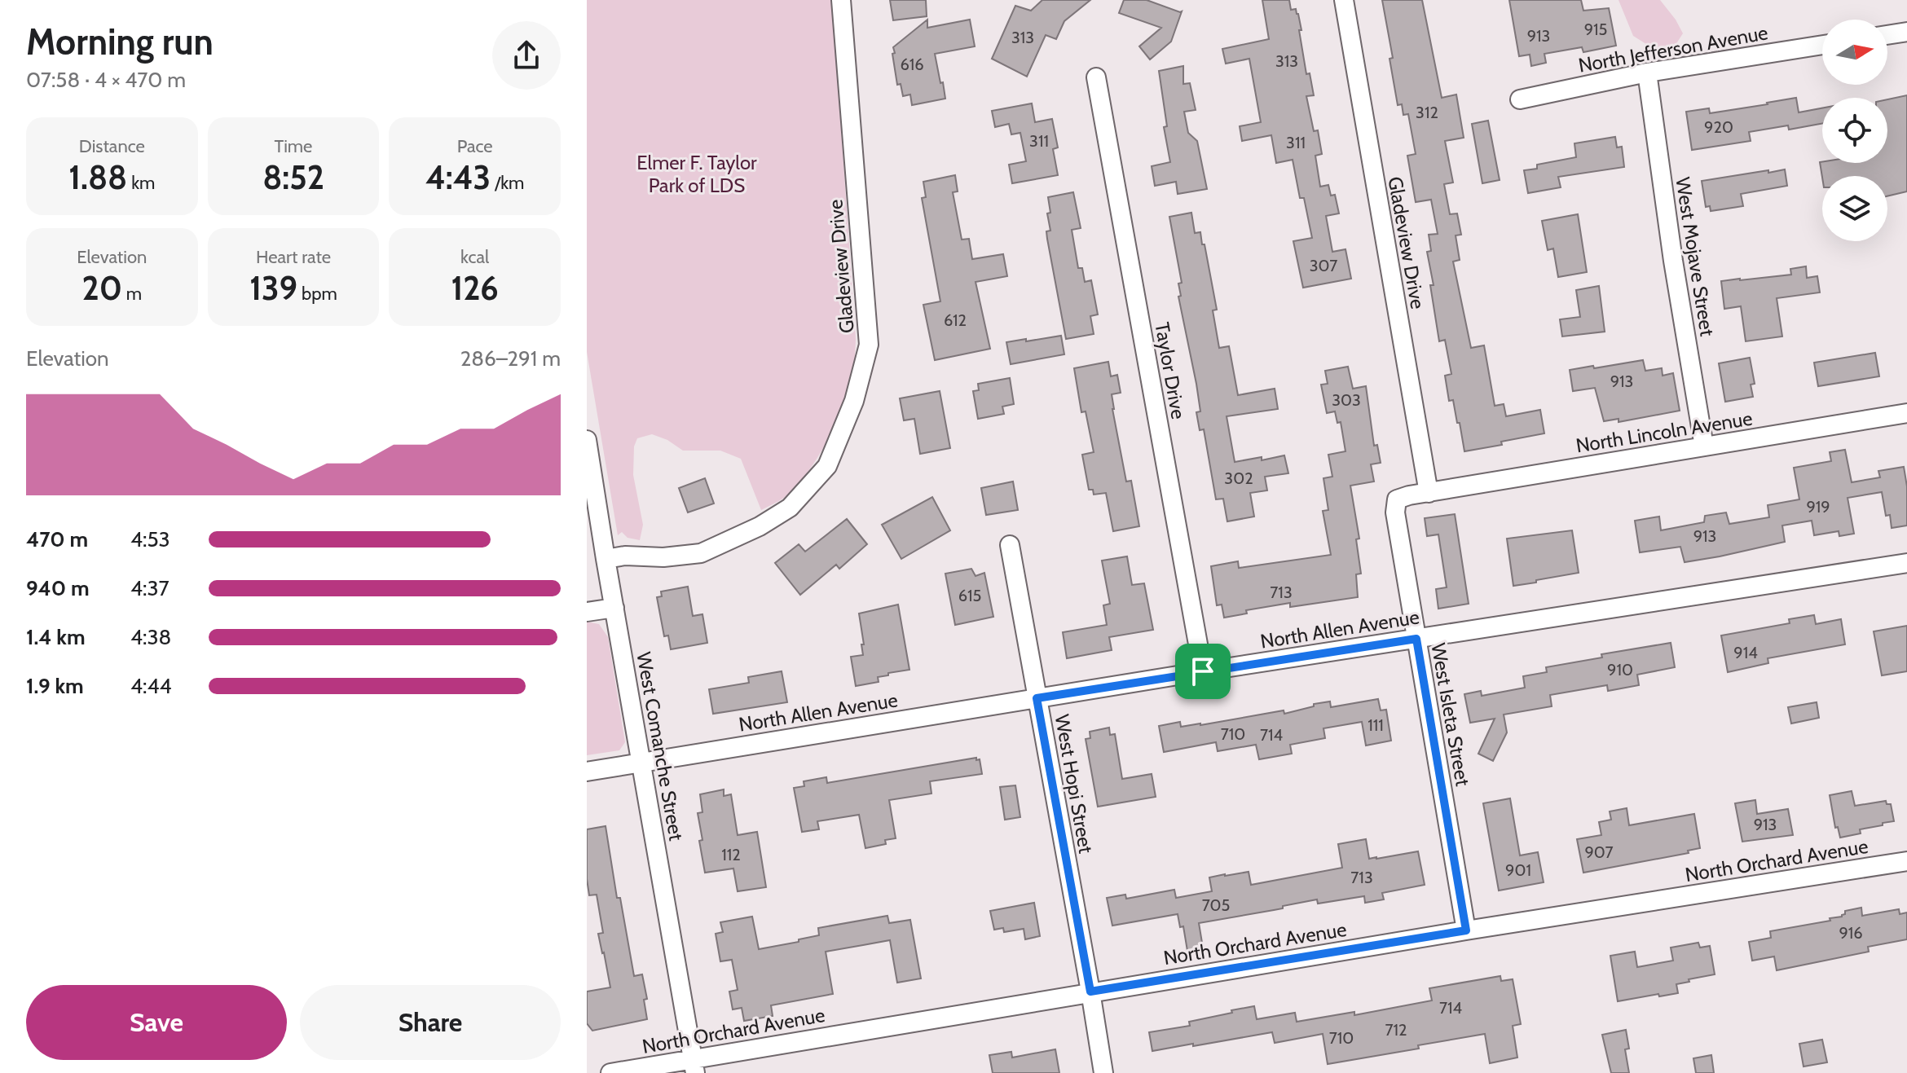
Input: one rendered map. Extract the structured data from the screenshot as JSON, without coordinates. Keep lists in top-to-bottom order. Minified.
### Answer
{"streets":{"street":["North Jefferson Avenue","Gladeview Drive","West Mojave Street","Taylor Drive","North Lincoln Avenue","North Allen Avenue","West Isleta Street","West Comanche Street","West Hopi Street","North Orchard Avenue"]},"crossings":[["North Jefferson Avenue","West Mojave Street"],["Gladeview Drive","North Lincoln Avenue"],["Gladeview Drive","West Isleta Street"],["Gladeview Drive","West Comanche Street"],["West Mojave Street","North Lincoln Avenue"],["Taylor Drive","North Allen Avenue"],["North Lincoln Avenue","West Isleta Street"],["North Allen Avenue","West Isleta Street"],["North Allen Avenue","West Comanche Street"],["North Allen Avenue","West Hopi Street"],["West Isleta Street","North Orchard Avenue"],["West Comanche Street","North Orchard Avenue"],["West Hopi Street","North Orchard Avenue"]],"parks":["Elmer F. Taylor Park of LDS"],"house_numbers":["915","913","313","313","616","312","920","311","311","307","612","913","303","302","919","913","713","615","914","910","111","710","714","913","907","112","901","713","705","916","714","712","710"],"north":"right","page":{"heading":["Morning run","07:58 · 4 × 470 m"],"stats":[["Distance","1.88 km"],["Time","8:52"],["Pace","4:43 /km"],["Elevation","20 m"],["Heart rate","139 bpm"],["kcal","126"]],"chart":["Elevation","286–291 m"],"list":[{"name":"470 m","note":"4:53"},{"name":"940 m","note":"4:37"},{"name":"1.4 km","note":"4:38"},{"name":"1.9 km","note":"4:44"}],"buttons":["Save","Share"]}}
